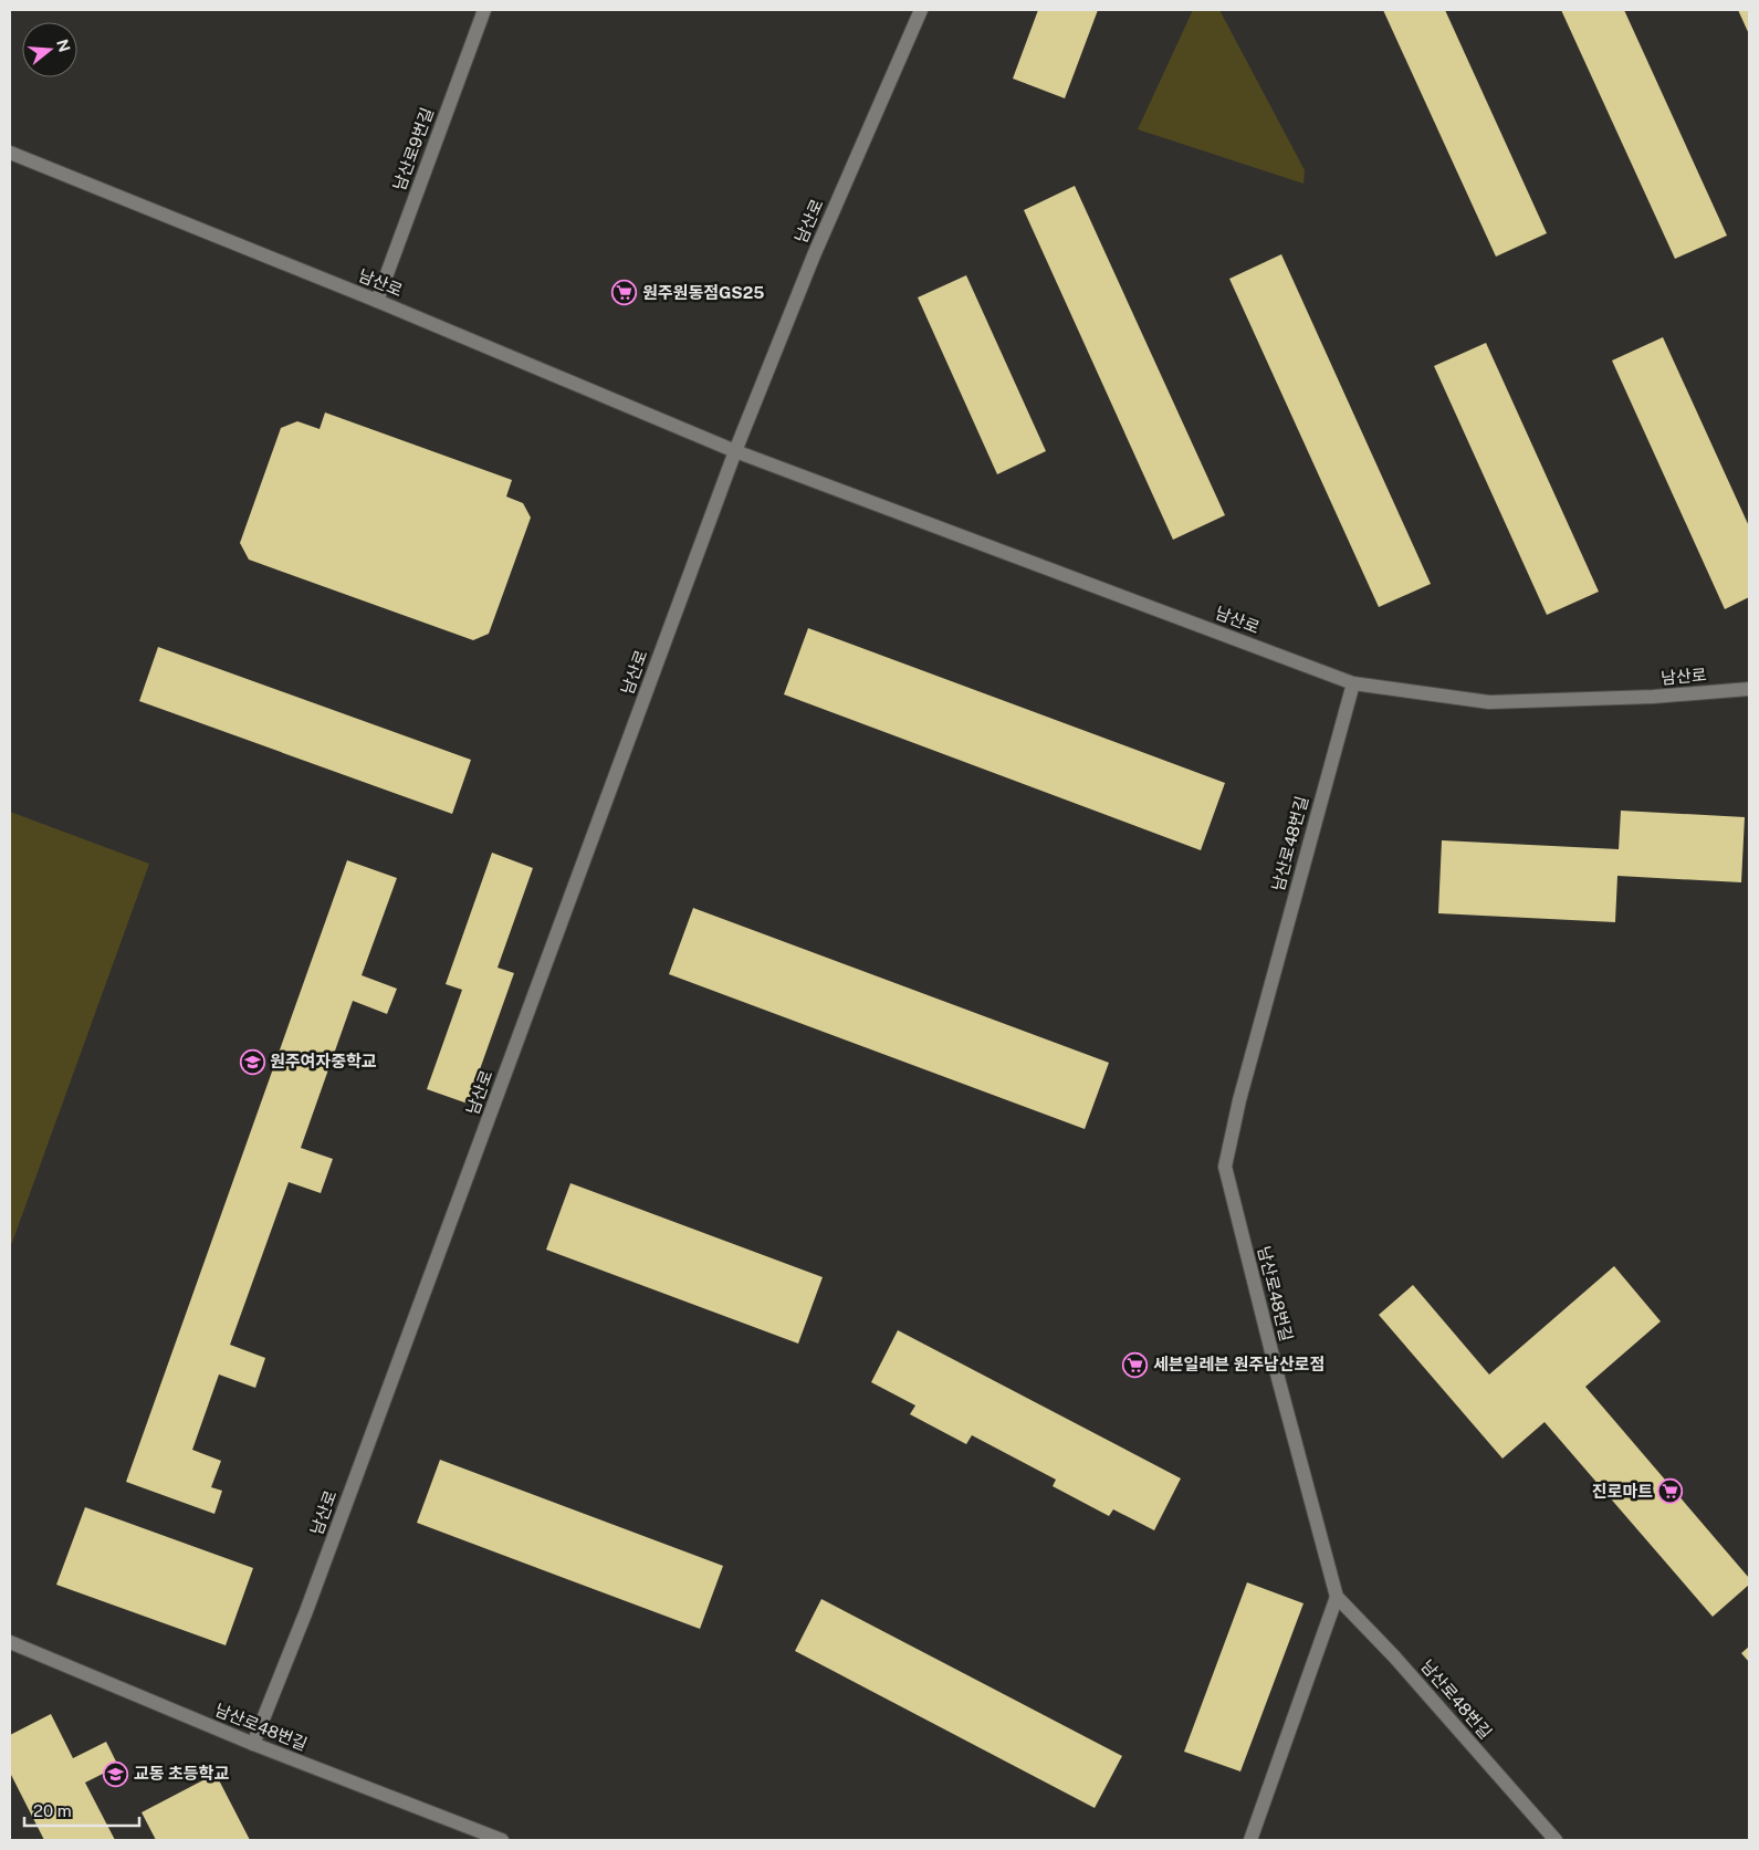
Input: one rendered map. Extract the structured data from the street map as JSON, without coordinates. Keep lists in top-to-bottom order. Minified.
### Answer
{"streets":{"street":["남산로9번길","남산로","남산로48번길"]},"crossings":[["남산로9번길","남산로"],["남산로","남산로48번길"]],"places":{"supermarket":["원주원동점GS25","세븐일레븐 원주남산로점","진로마트"],"school or university":["원주여자중학교","교동 초등학교"]},"scale_bar":"20 m","north":"right"}
